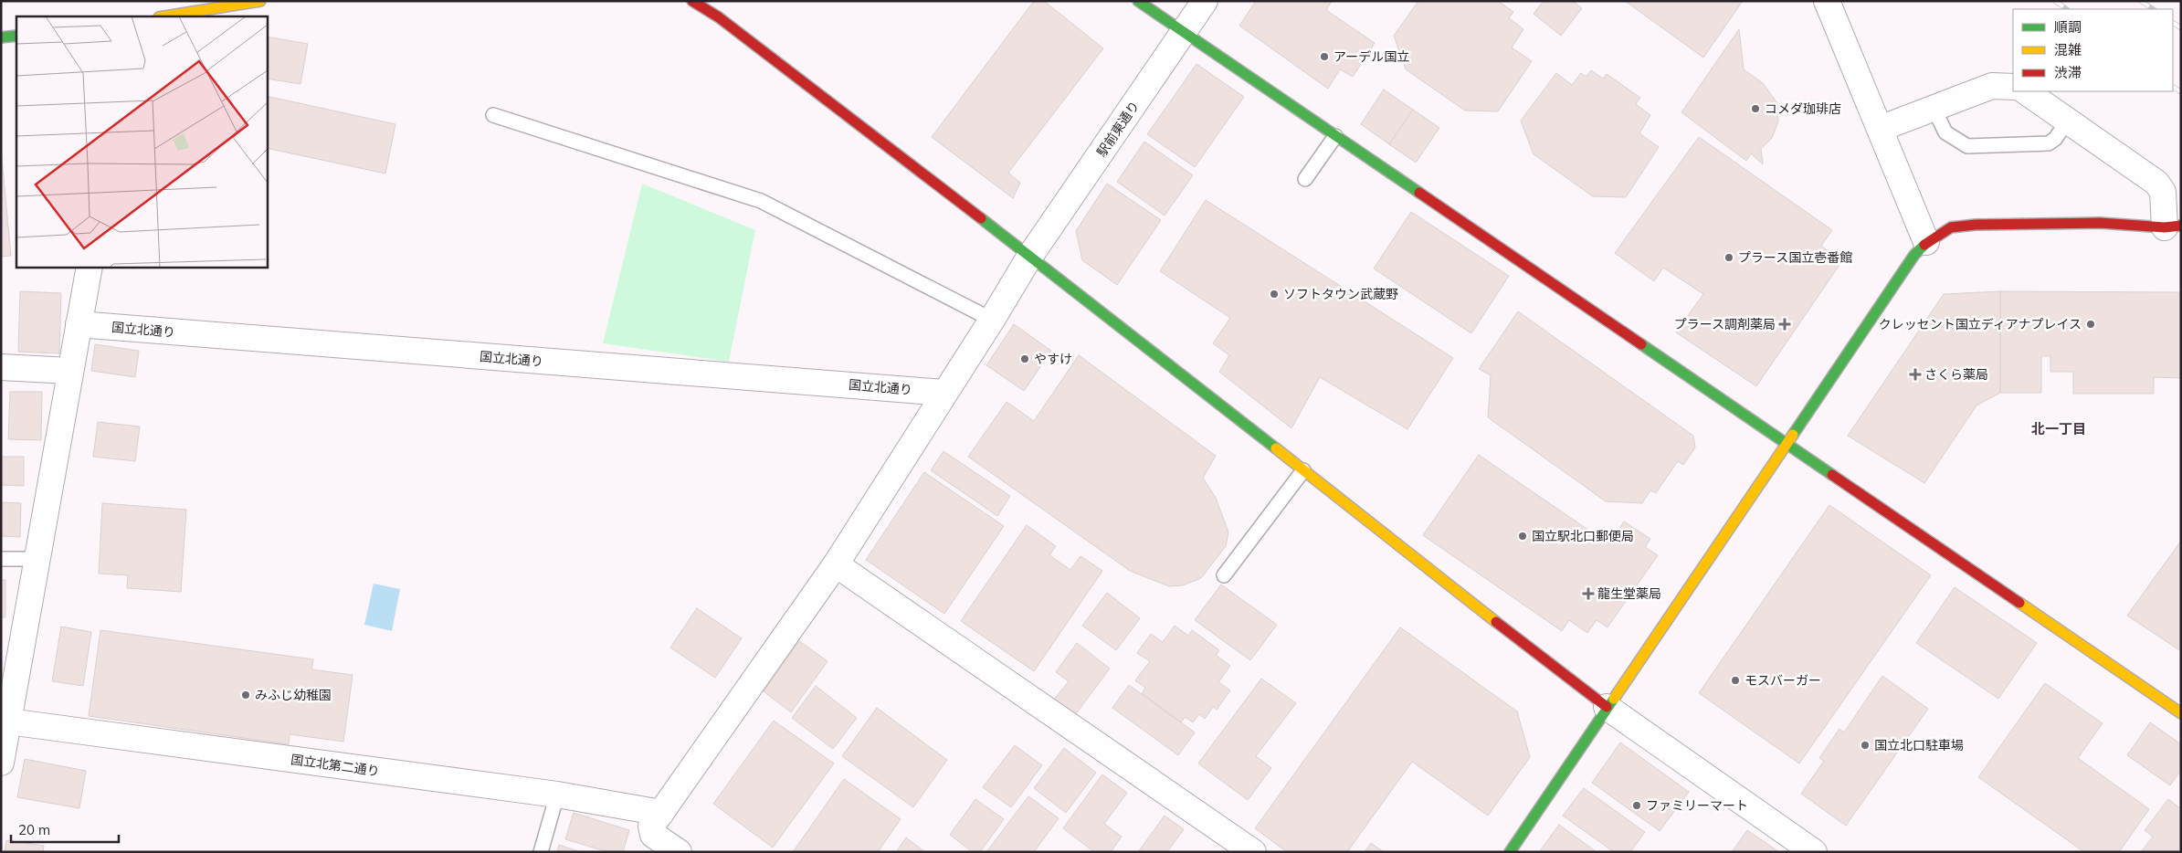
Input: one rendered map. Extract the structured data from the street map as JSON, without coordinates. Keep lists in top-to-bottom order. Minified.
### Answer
{"streets":{"street":["駅前東通り","国立北通り","国立北第二通り"]},"crossings":[["駅前東通り","国立北通り"],["駅前東通り","国立北第二通り"]],"districts":["北一丁目"],"places":{"other":["アーデル国立","コメダ珈琲店","プラース国立壱番館","ソフトタウン武蔵野","クレッセント国立ディアナプレイス","やすけ","国立駅北口郵便局","モスバーガー","みふじ幼稚園","国立北口駐車場","ファミリーマート"],"health":["プラース調剤薬局","さくら薬局","龍生堂薬局"]},"legend":["順調","混雑","渋滞"],"scale_bar":"20 m"}
